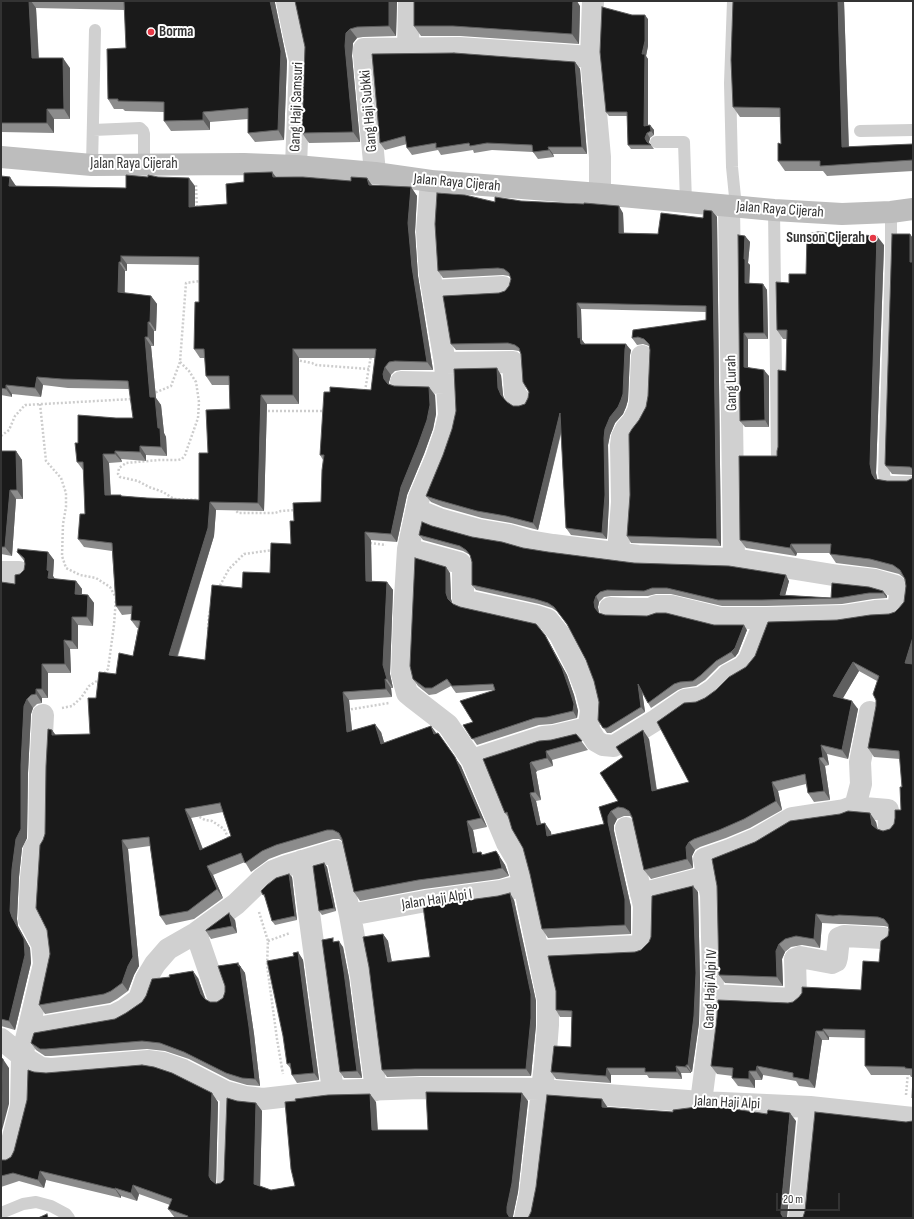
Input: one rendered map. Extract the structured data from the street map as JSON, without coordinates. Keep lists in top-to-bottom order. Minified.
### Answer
{"streets":{"main road":["Jalan Raya Cijerah"],"street":["Gang Haji Samsuri","Gang Haji Subkki","Gang Lurah","Jalan Haji Alpi I","Gang Haji Alpi IV","Jalan Haji Alpi"]},"crossings":[["Gang Haji Samsuri","Jalan Raya Cijerah"],["Gang Haji Subkki","Jalan Raya Cijerah"],["Jalan Raya Cijerah","Gang Lurah"],["Gang Haji Alpi IV","Jalan Haji Alpi"]],"places":["Borma","Sunson Cijerah"],"scale_bar":"20 m"}
